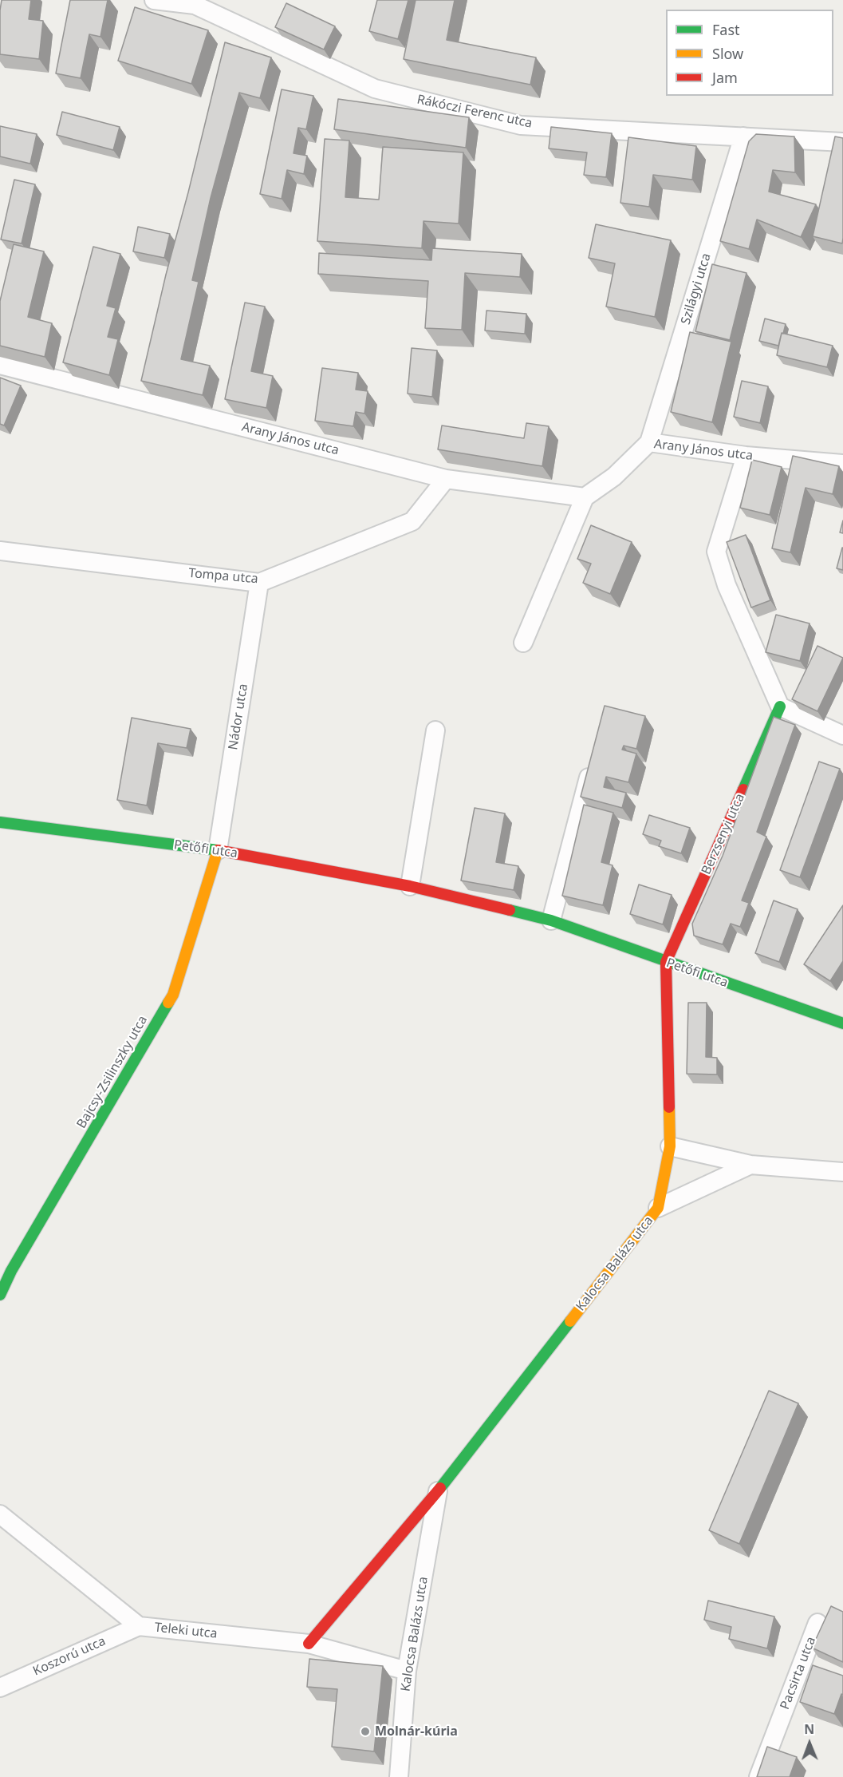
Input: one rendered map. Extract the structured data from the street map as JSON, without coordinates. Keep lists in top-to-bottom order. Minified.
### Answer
{"streets":{"street":["Rákóczi Ferenc utca","Szilágyi utca","Arany János utca","Tompa utca","Nádor utca","Berzsenyi utca","Petőfi utca","Bajcsy-Zsilinszky utca","Kalocsa Balázs utca","Teleki utca","Koszorú utca","Pacsirta utca"]},"crossings":[["Rákóczi Ferenc utca","Szilágyi utca"],["Szilágyi utca","Arany János utca"],["Arany János utca","Tompa utca"],["Tompa utca","Nádor utca"],["Nádor utca","Petőfi utca"],["Nádor utca","Bajcsy-Zsilinszky utca"],["Berzsenyi utca","Petőfi utca"],["Berzsenyi utca","Kalocsa Balázs utca"],["Petőfi utca","Bajcsy-Zsilinszky utca"],["Petőfi utca","Kalocsa Balázs utca"],["Kalocsa Balázs utca","Teleki utca"],["Teleki utca","Koszorú utca"]],"places":["Molnár-kúria"],"legend":["Fast","Slow","Jam"],"north":"top"}
